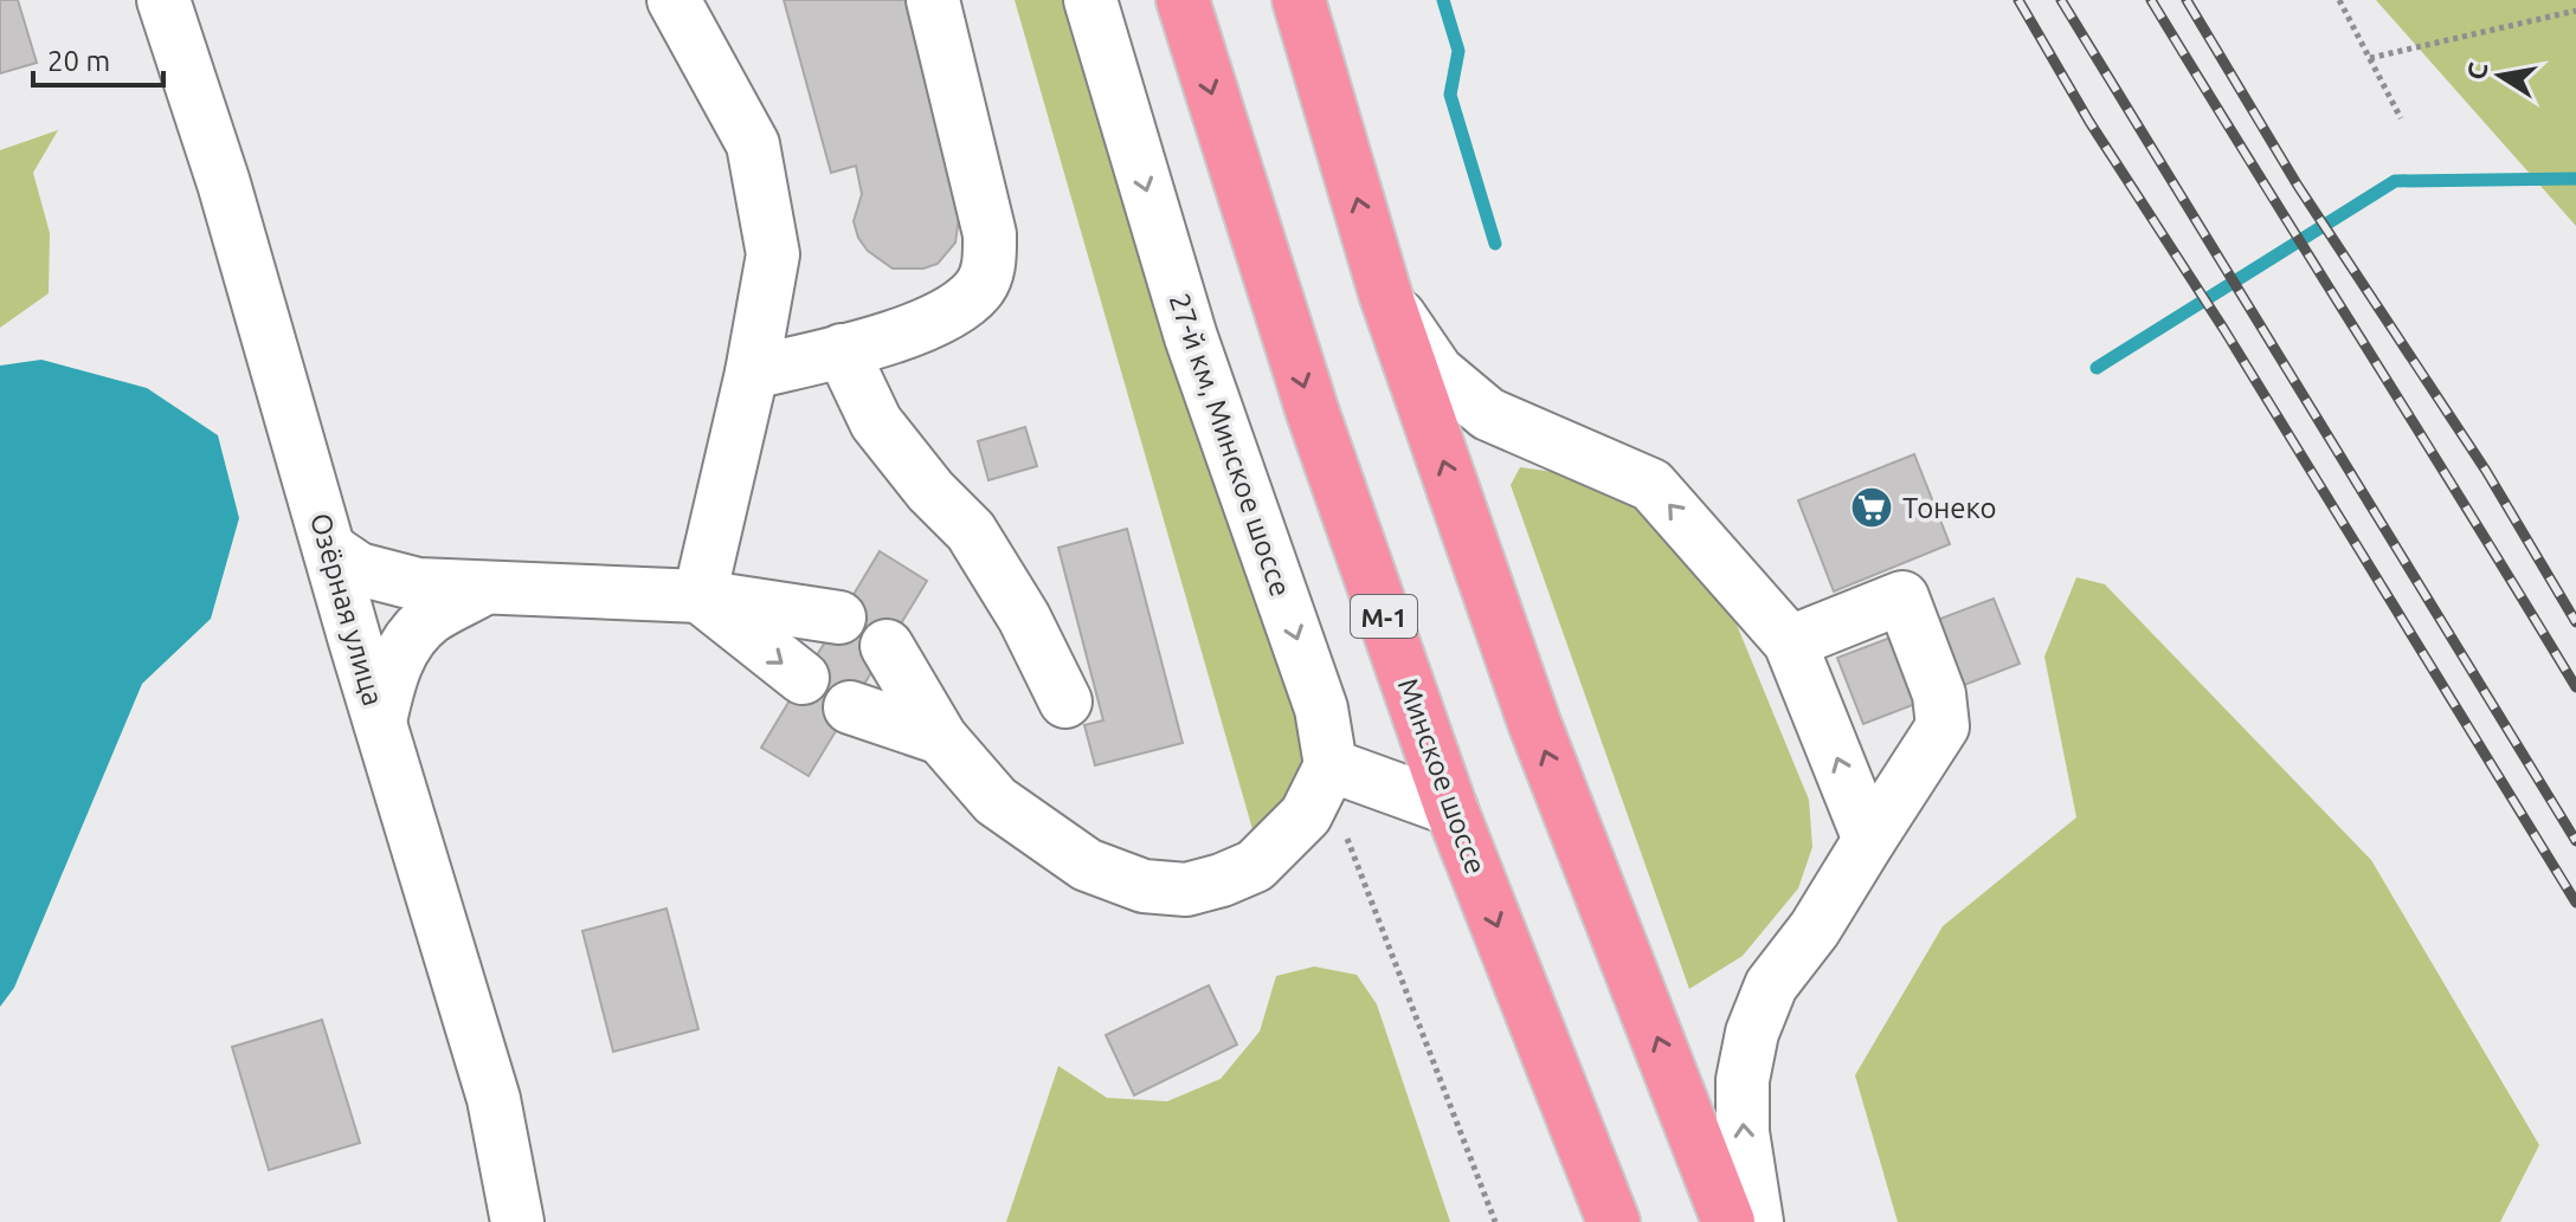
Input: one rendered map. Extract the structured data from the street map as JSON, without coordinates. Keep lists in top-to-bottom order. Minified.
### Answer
{"streets":{"highway":["М-1","Минское шоссе"],"street":["27-й км, Минское шоссе","Озёрная улица"]},"places":{"supermarket":["Тонеко"]},"scale_bar":"20 m","north":"left"}
